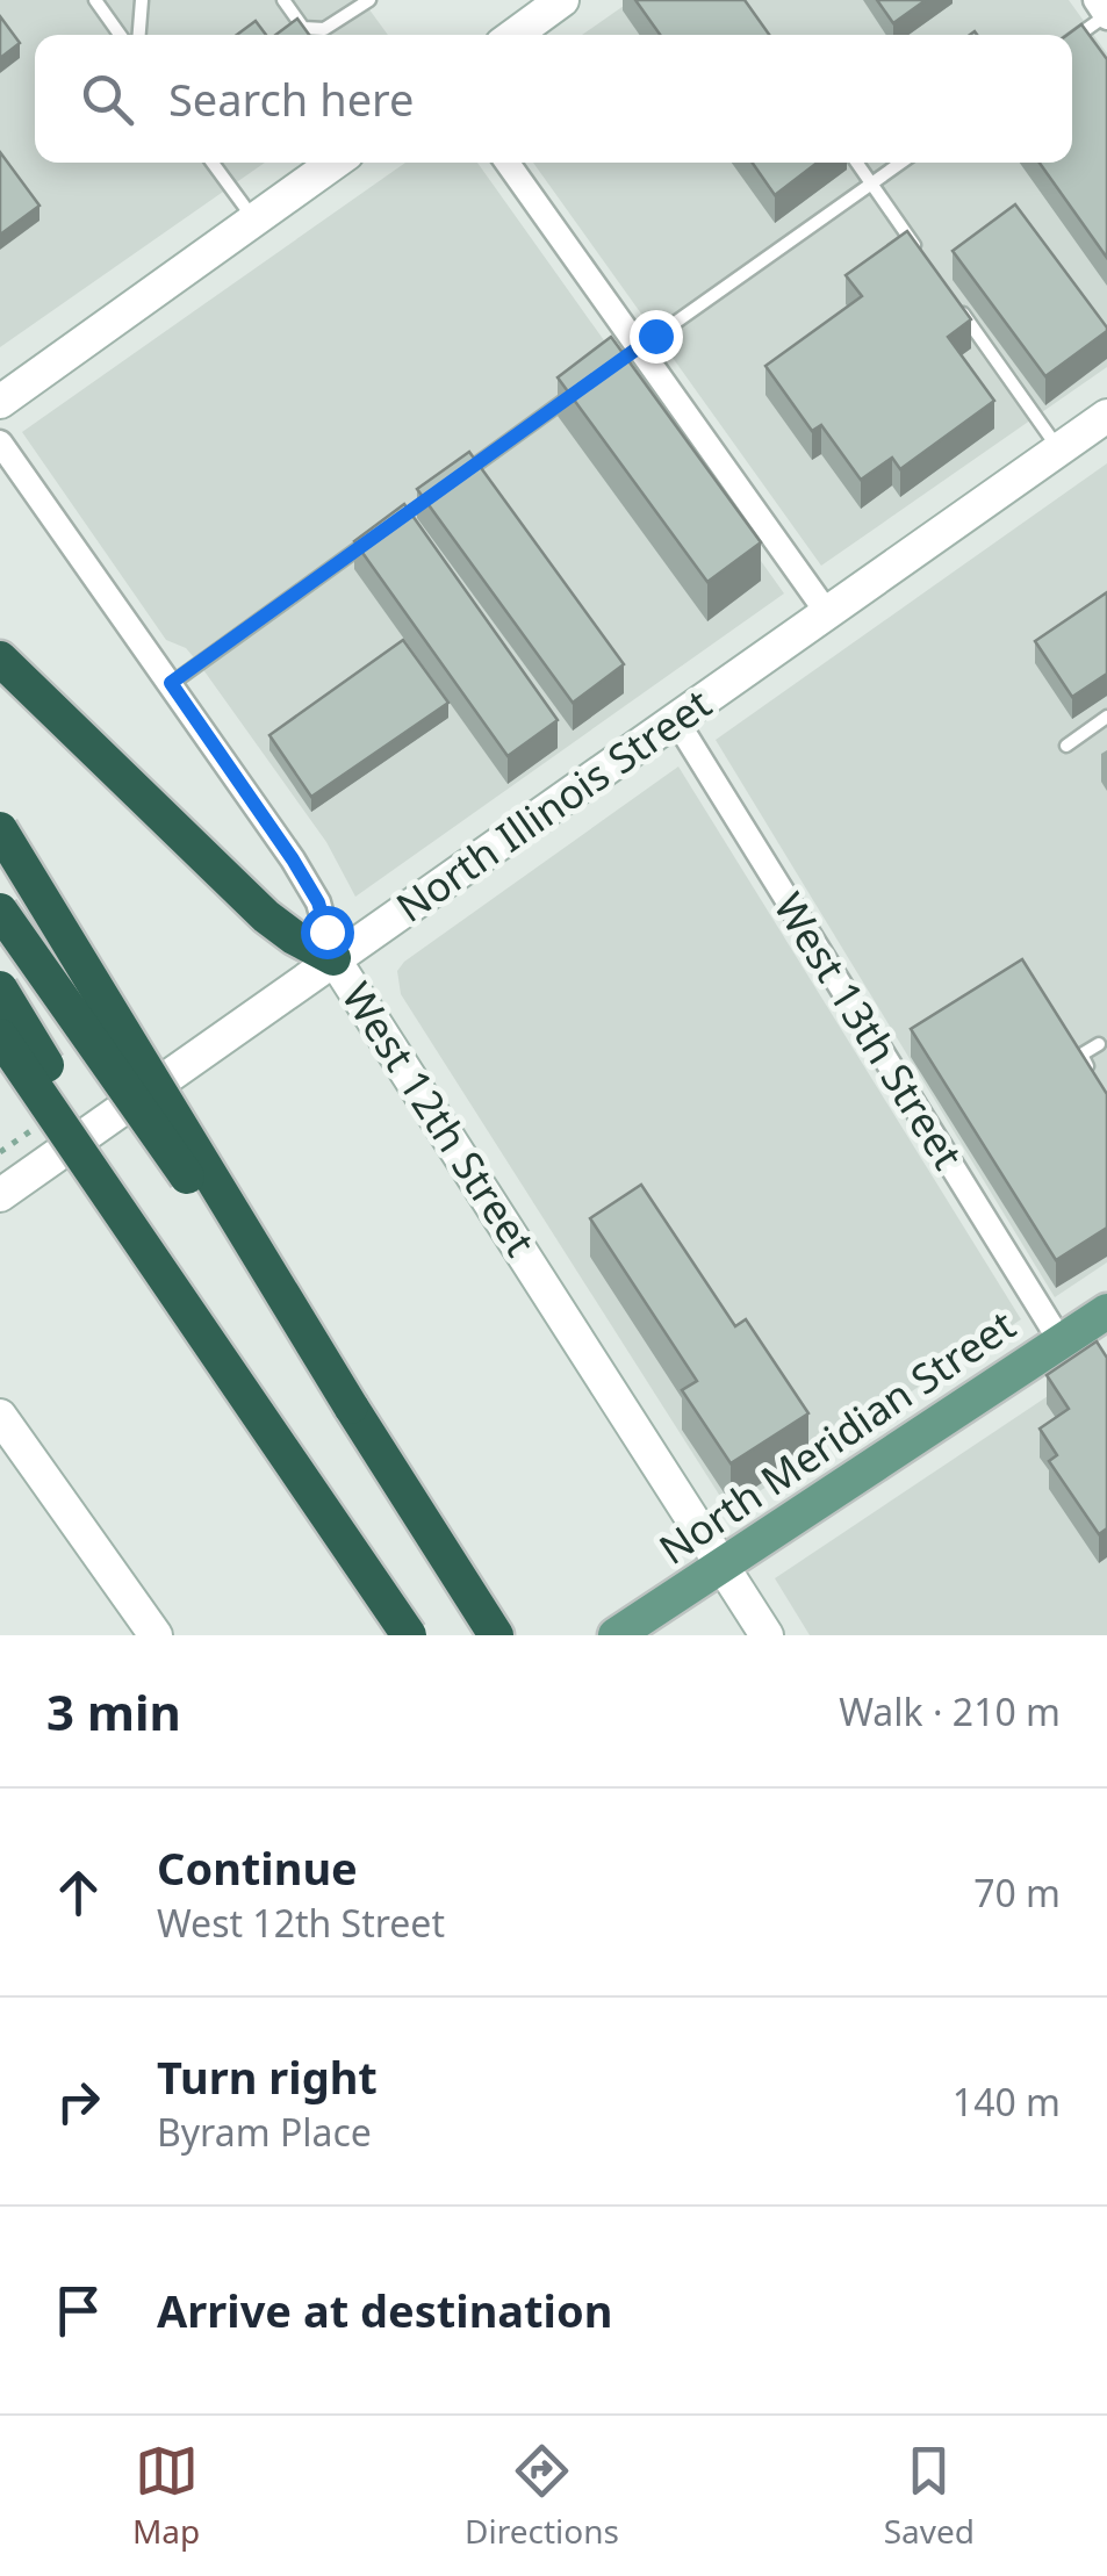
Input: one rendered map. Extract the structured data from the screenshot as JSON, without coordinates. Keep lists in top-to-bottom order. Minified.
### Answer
{"streets":{"main road":["North Illinois Street","West 12th Street","North Meridian Street"],"street":["West 13th Street"]},"crossings":[["North Illinois Street","West 13th Street"],["North Illinois Street","West 12th Street"],["West 13th Street","North Meridian Street"],["West 12th Street","North Meridian Street"]],"page":{"search":"Search here","heading":["3 min","Walk · 210 m"],"list":[["Continue","West 12th Street","70 m"],["Turn right","Byram Place","140 m"],"Arrive at destination"],"nav":["Map","Directions","Saved"]}}
